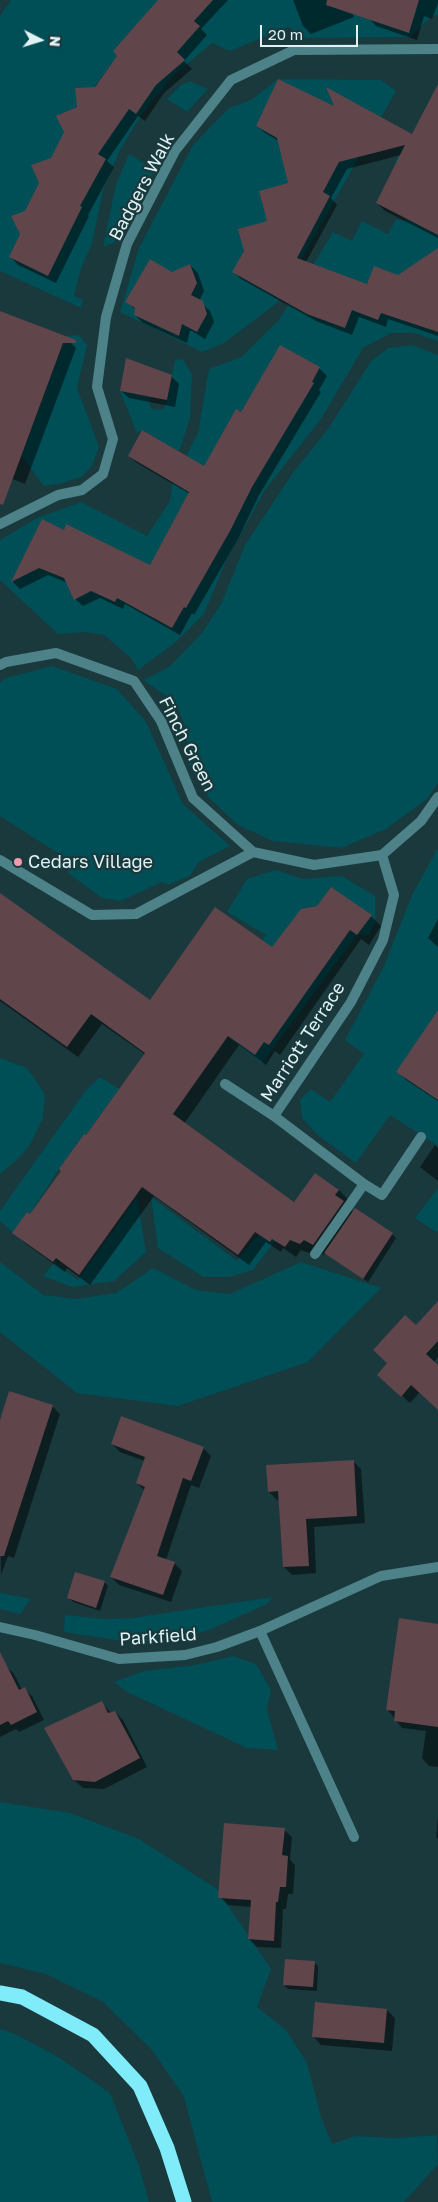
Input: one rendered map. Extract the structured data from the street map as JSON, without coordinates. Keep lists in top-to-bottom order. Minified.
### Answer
{"streets":{"street":["Badgers Walk","Finch Green","Marriott Terrace","Parkfield"]},"crossings":[["Finch Green","Marriott Terrace"]],"places":["Cedars Village"],"scale_bar":"20 m","north":"right"}
